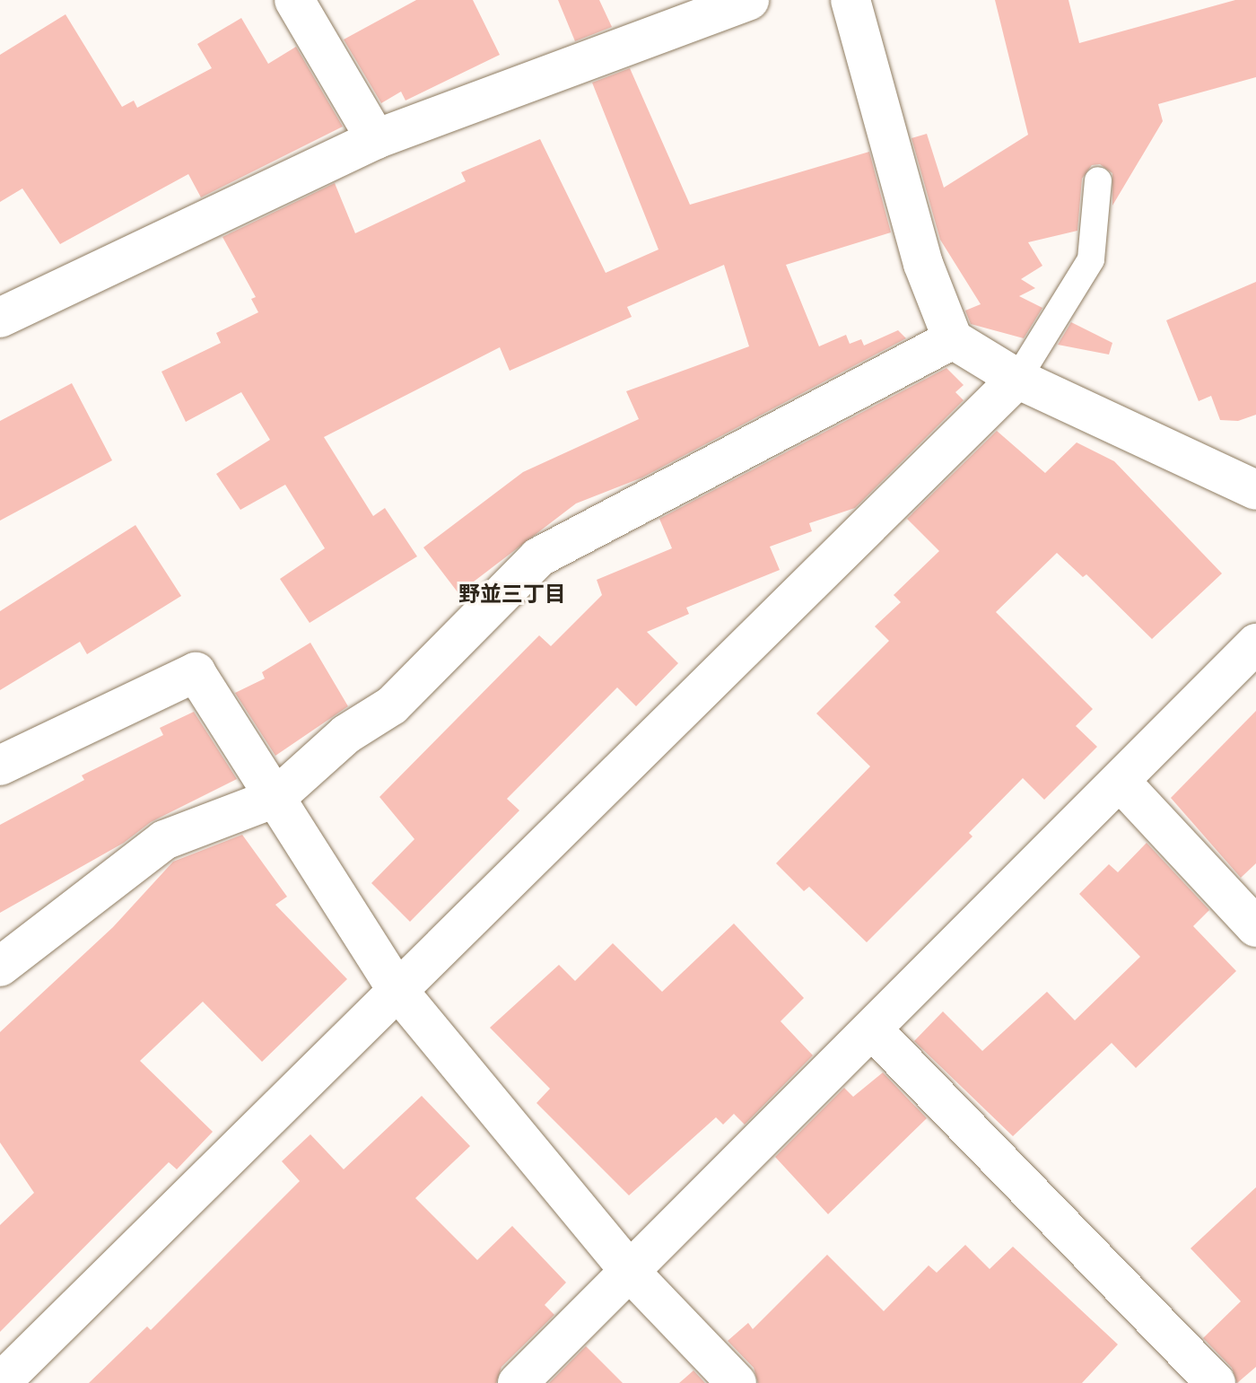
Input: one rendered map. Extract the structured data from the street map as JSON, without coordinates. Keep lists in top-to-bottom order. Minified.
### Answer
{"districts":["野並三丁目"]}
